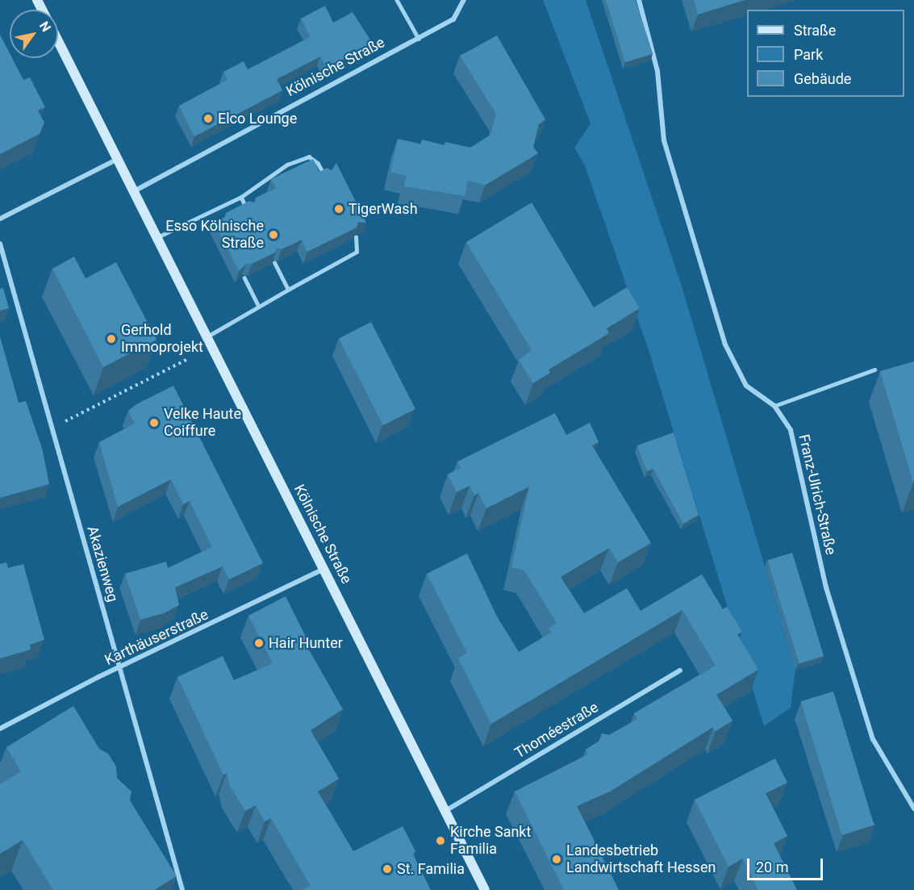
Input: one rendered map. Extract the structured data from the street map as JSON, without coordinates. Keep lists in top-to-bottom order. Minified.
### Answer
{"streets":{"main road":["Kölnische Straße"],"street":["Franz-Ulrich-Straße","Akazienweg","Karthäuserstraße","Thoméestraße"]},"crossings":[["Kölnische Straße","Karthäuserstraße"],["Kölnische Straße","Thoméestraße"],["Akazienweg","Karthäuserstraße"]],"places":["Elco Lounge","TigerWash","Esso Kölnische Straße","Gerhold Immoprojekt","Velke Haute Coiffure","Hair Hunter","Kirche Sankt Familia","Landesbetrieb Landwirtschaft Hessen","St. Familia"],"legend":["Straße","Park","Gebäude"],"scale_bar":"20 m","north":"top right"}
